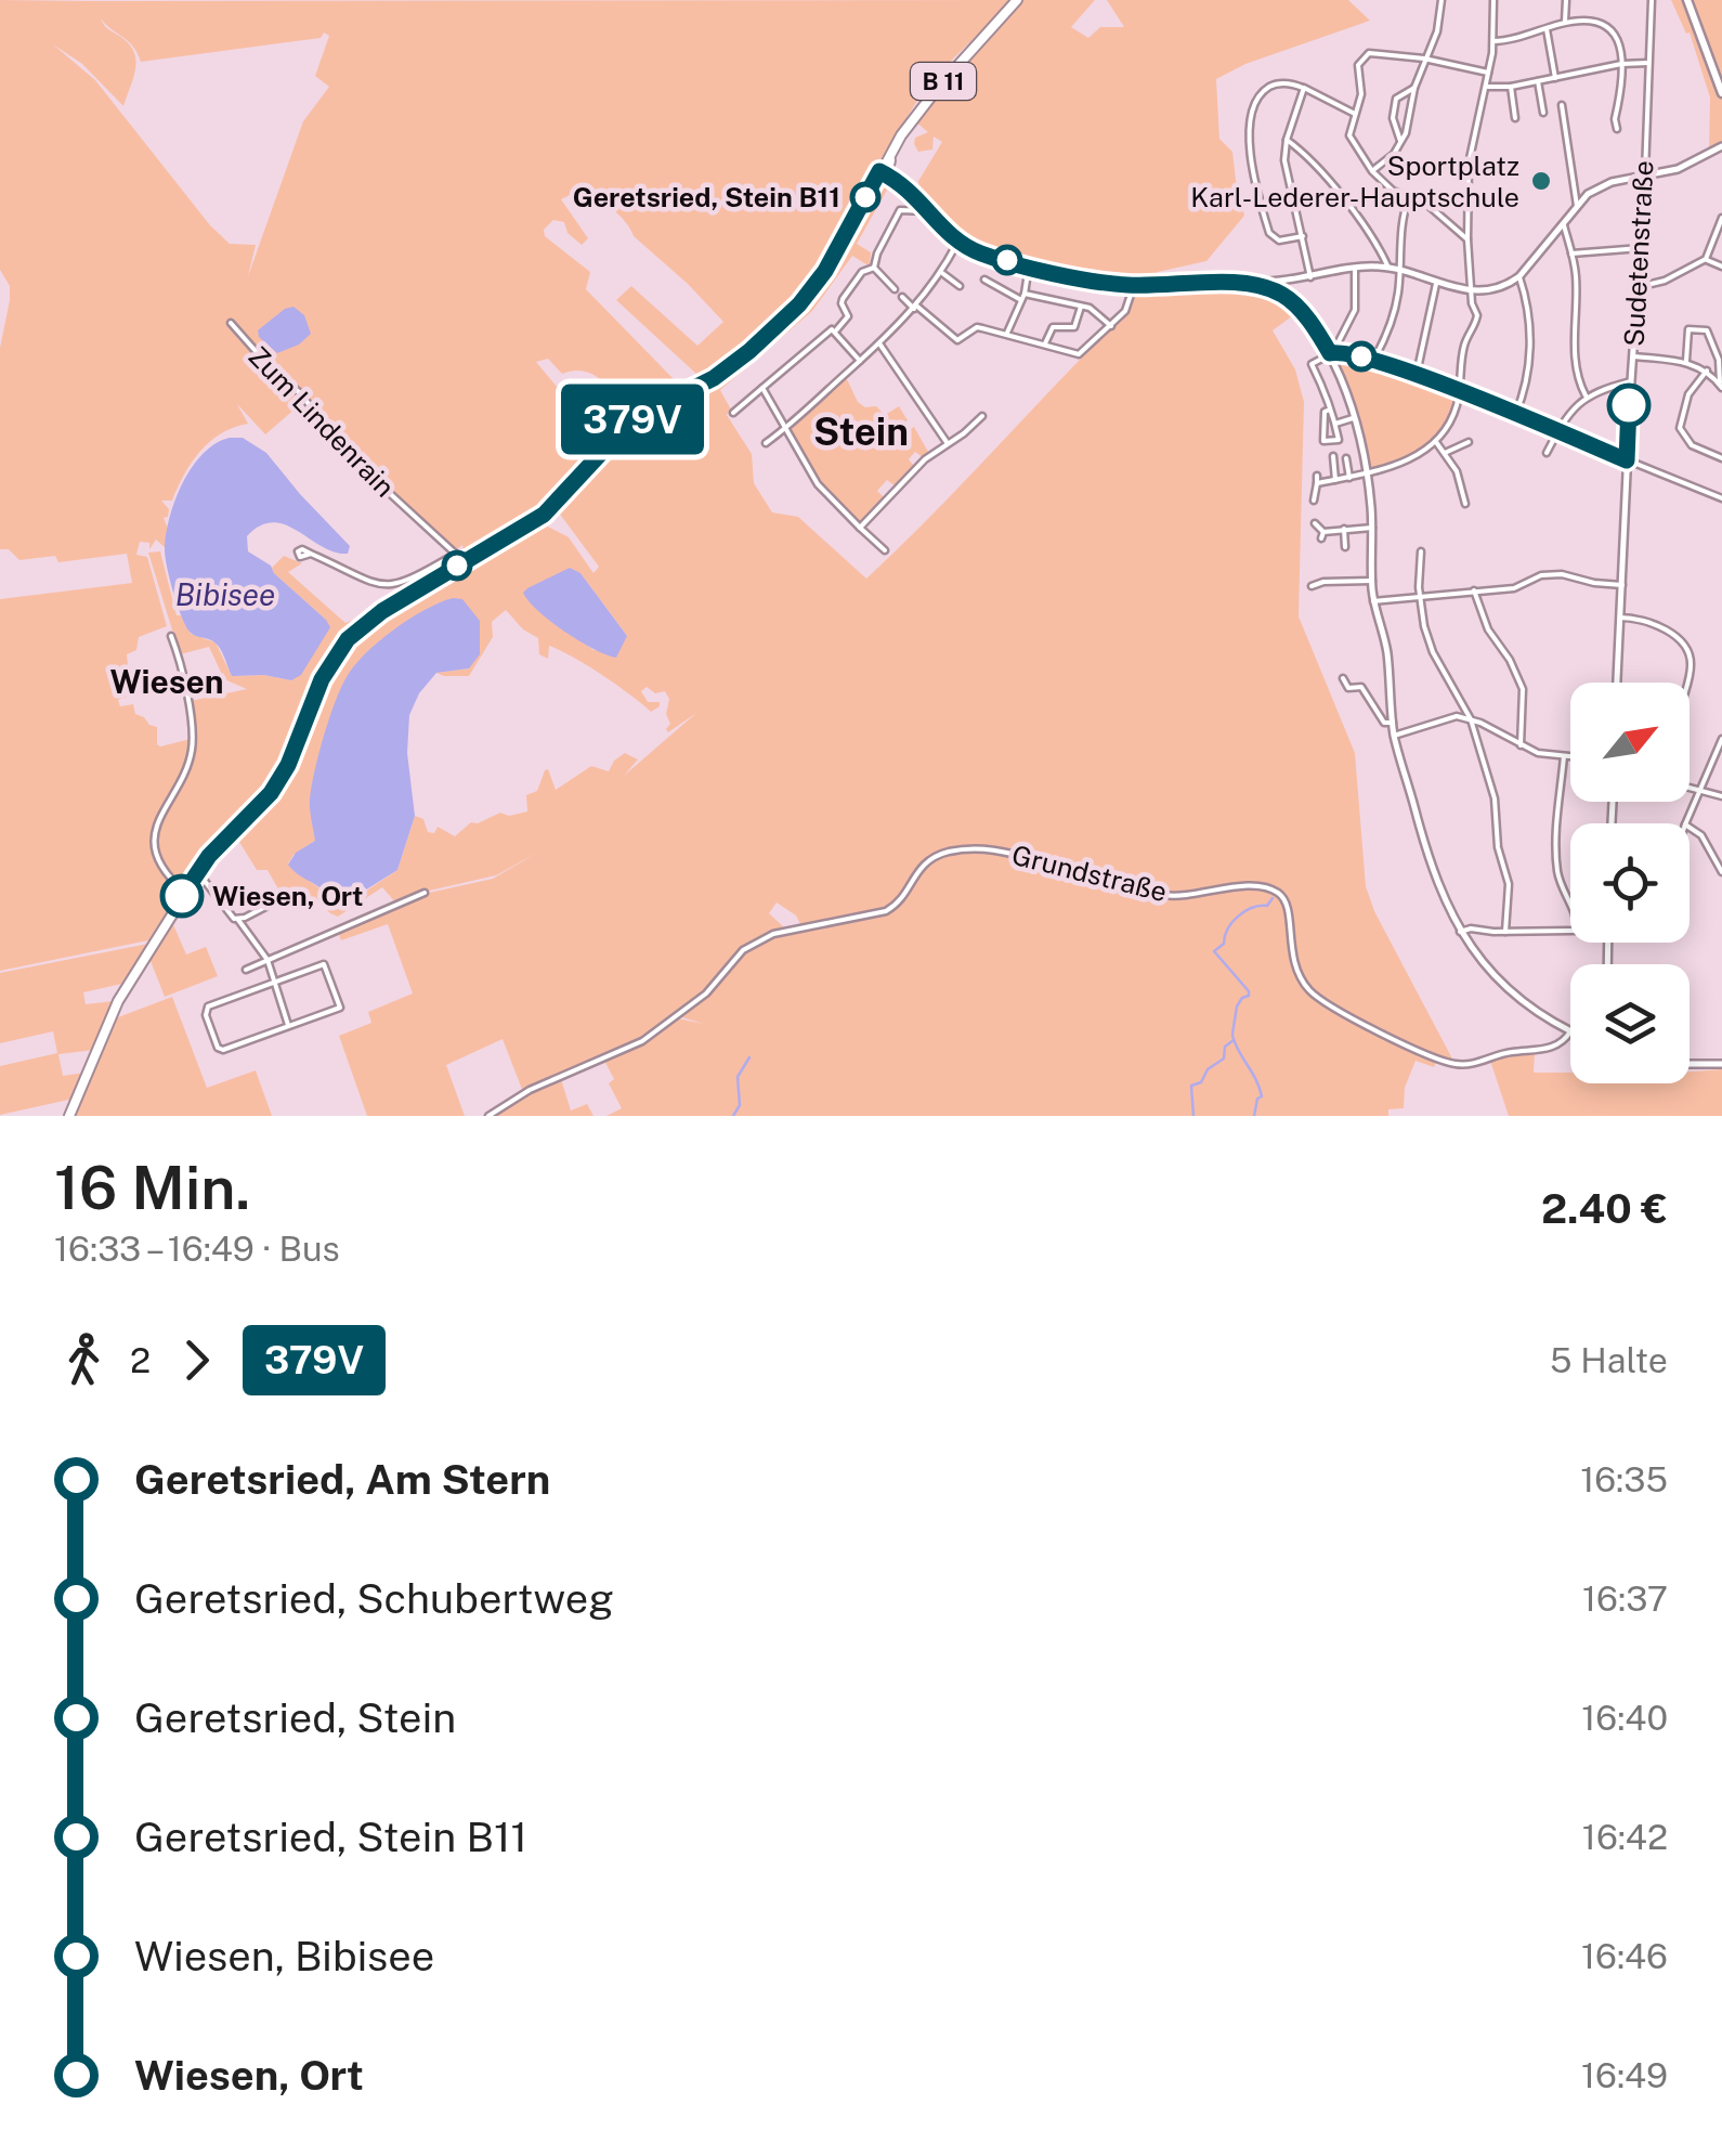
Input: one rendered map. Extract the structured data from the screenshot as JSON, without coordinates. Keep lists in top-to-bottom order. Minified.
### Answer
{"streets":{"main road":["B 11"],"street":["Sudetenstraße","Zum Lindenrain","Grundstraße"]},"crossings":[["B 11","Zum Lindenrain"]],"districts":["Stein","Wiesen"],"water":["Bibisee"],"places":["Sportplatz Karl-Lederer-Hauptschule","Geretsried, Stein B11","Wiesen, Ort"],"lines":["bus line 379V"],"north":"top right","page":{"on_map":"379V","heading":["16 Min.","16:33 – 16:49 · Bus","2.40 €"],"legs":["2","379V","5 Halte"],"list":[{"name":"Geretsried, Am Stern","value":"16:35"},{"name":"Geretsried, Schubertweg","value":"16:37"},{"name":"Geretsried, Stein","value":"16:40"},{"name":"Geretsried, Stein B11","value":"16:42"},{"name":"Wiesen, Bibisee","value":"16:46"},{"name":"Wiesen, Ort","value":"16:49"}]}}
